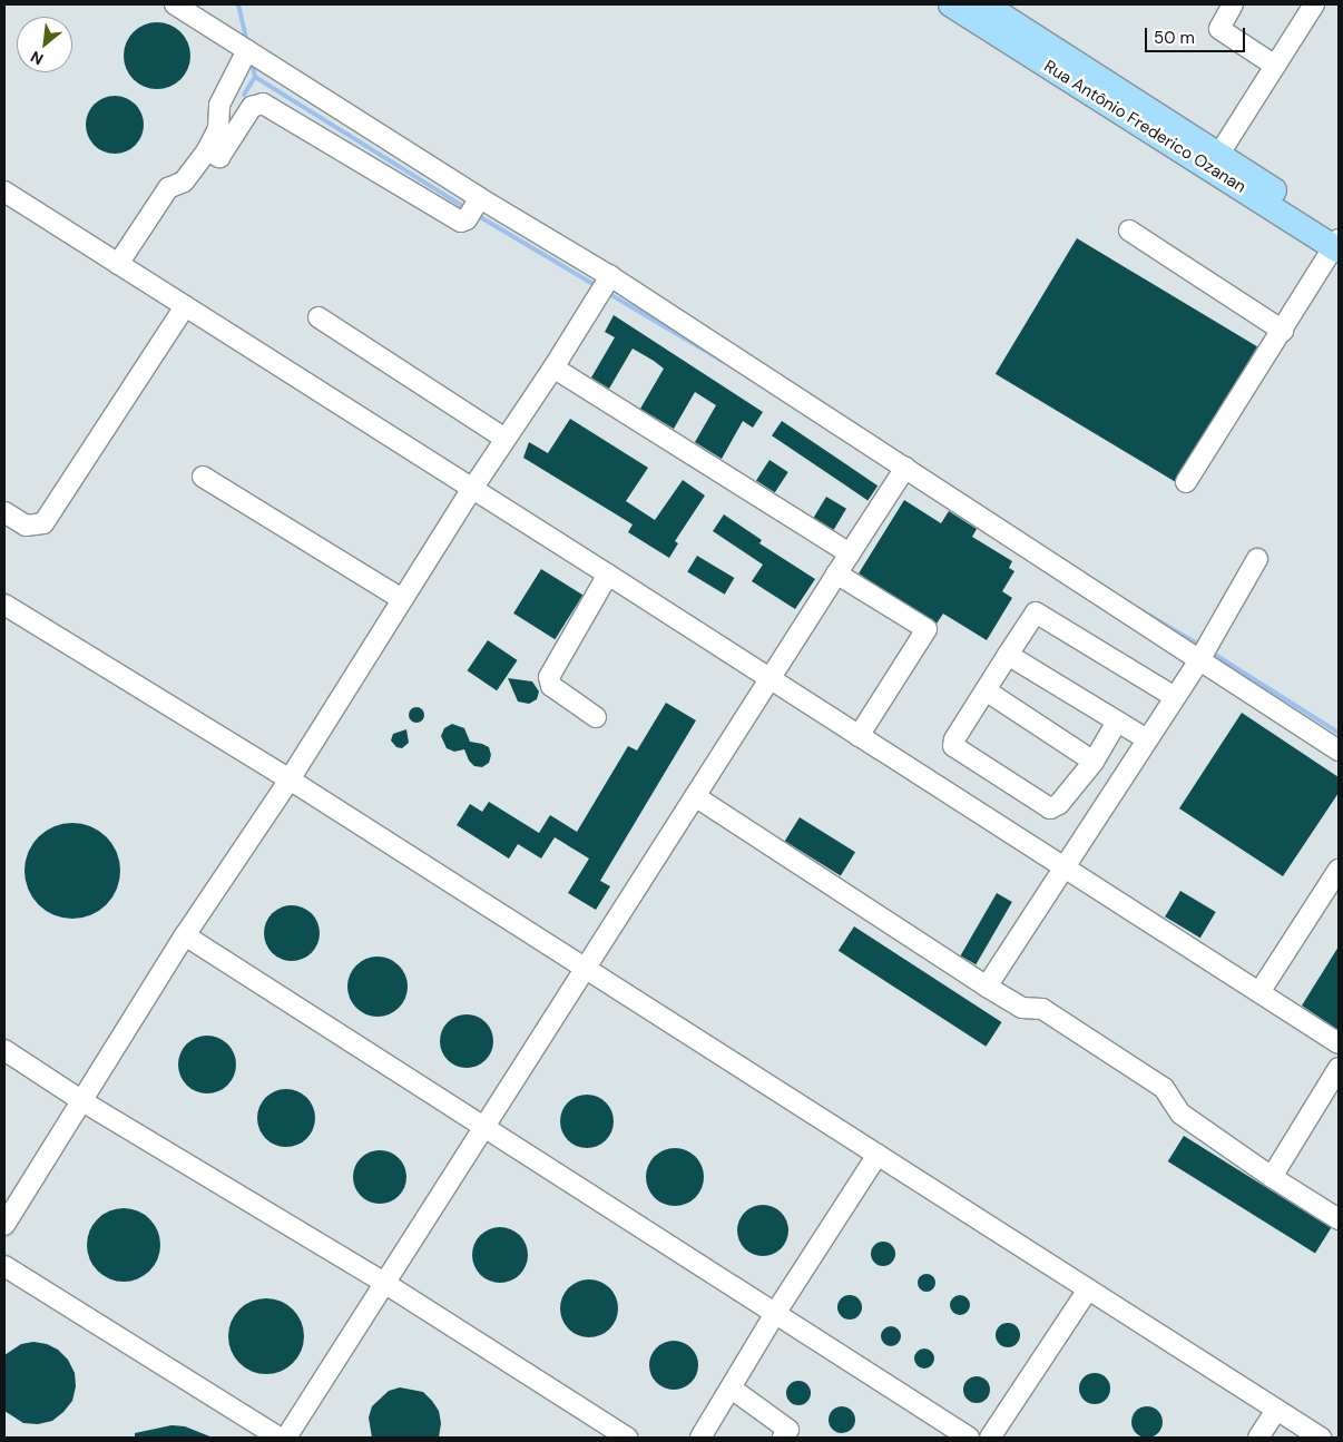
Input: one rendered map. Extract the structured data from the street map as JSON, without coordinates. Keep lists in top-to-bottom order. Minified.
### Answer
{"streets":{"main road":["Rua Antônio Frederico Ozanan"]},"scale_bar":"50 m","north":"bottom left"}
